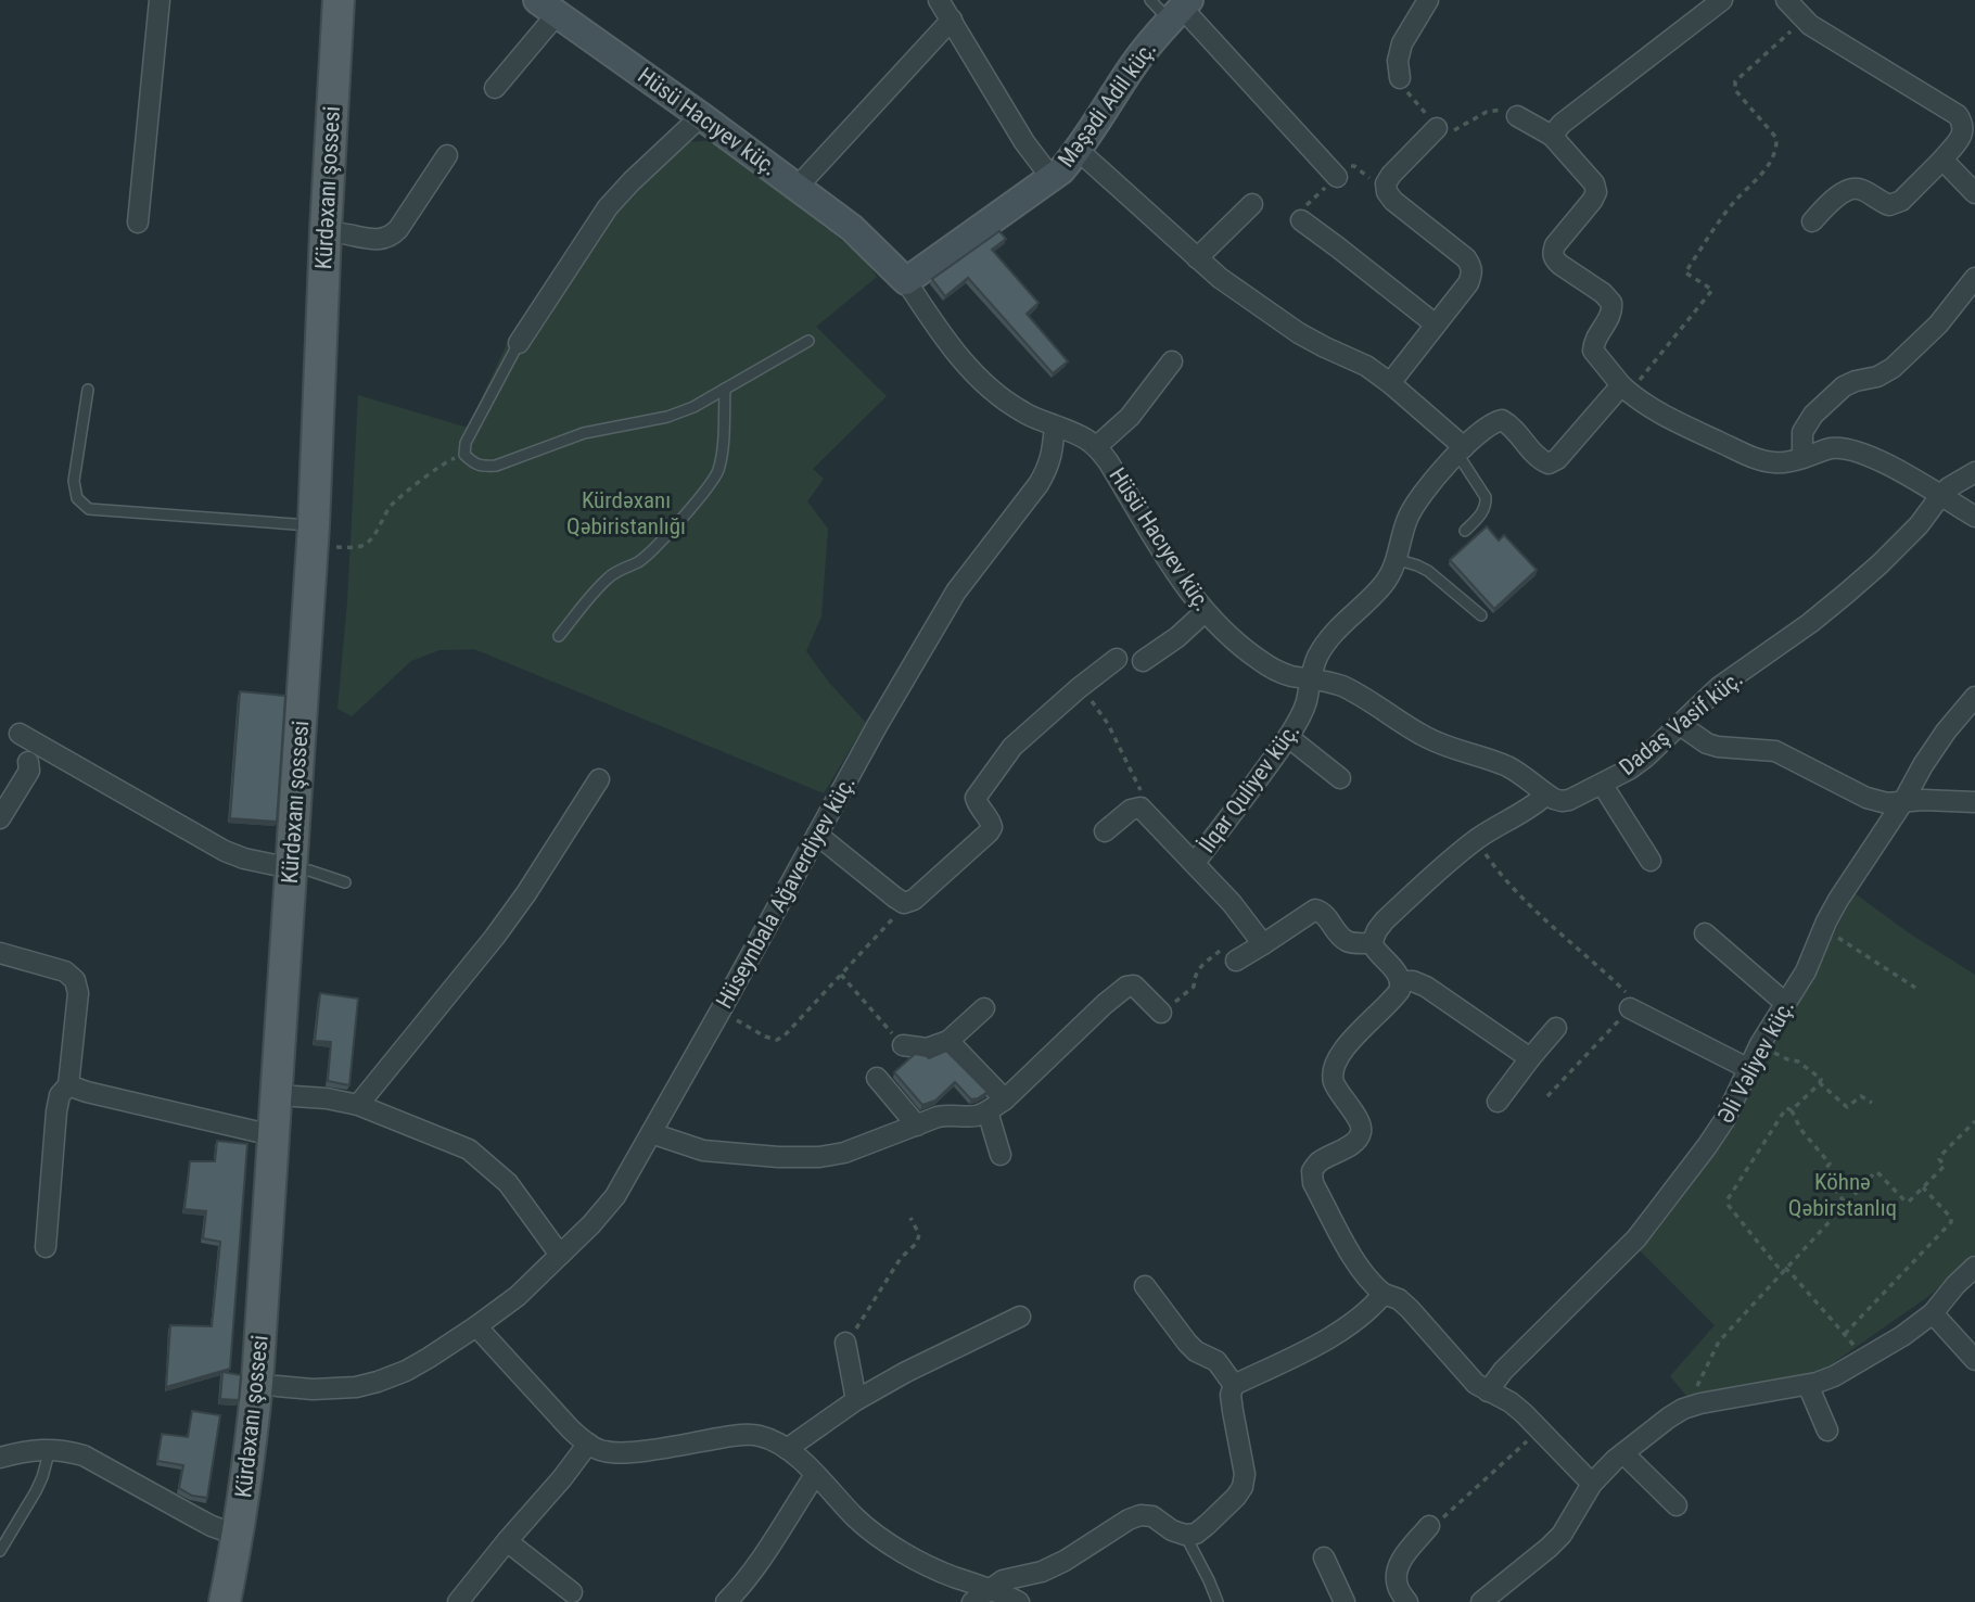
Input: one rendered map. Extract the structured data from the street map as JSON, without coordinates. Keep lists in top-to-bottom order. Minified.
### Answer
{"streets":{"main road":["Kürdəxanı şossesi"],"street":["Məşədi Adil küç.","Hüsü Hacıyev küç.","Dadaş Vasif küç.","İlqar Quliyev küç.","Hüseynbala Ağaverdiyev küç.","Əli Vəliyev küç."]},"crossings":[["Məşədi Adil küç.","Hüsü Hacıyev küç."],["Hüsü Hacıyev küç.","Dadaş Vasif küç."],["Hüsü Hacıyev küç.","İlqar Quliyev küç."],["Hüsü Hacıyev küç.","Hüseynbala Ağaverdiyev küç."],["Kürdəxanı şossesi","Hüseynbala Ağaverdiyev küç."]],"parks":["Kürdəxanı Qəbiristanlığı","Köhnə Qəbirstanlıq"]}
